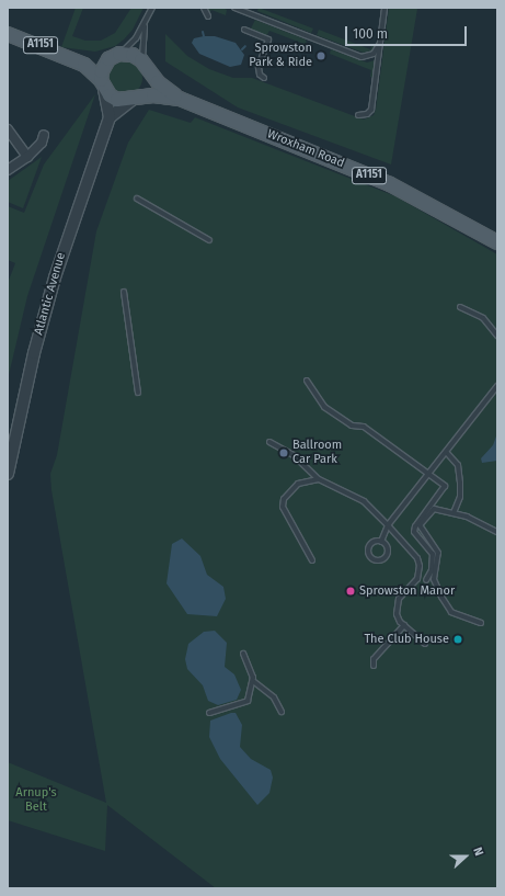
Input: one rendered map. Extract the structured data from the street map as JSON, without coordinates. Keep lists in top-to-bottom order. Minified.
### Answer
{"streets":{"main road":["A1151","Wroxham Road"],"street":["Atlantic Avenue"]},"crossings":[["Wroxham Road","Atlantic Avenue"]],"parks":["Arnup's Belt"],"places":["Sprowston Park & Ride","Ballroom Car Park","Sprowston Manor","The Club House"],"scale_bar":"100 m","north":"right"}
